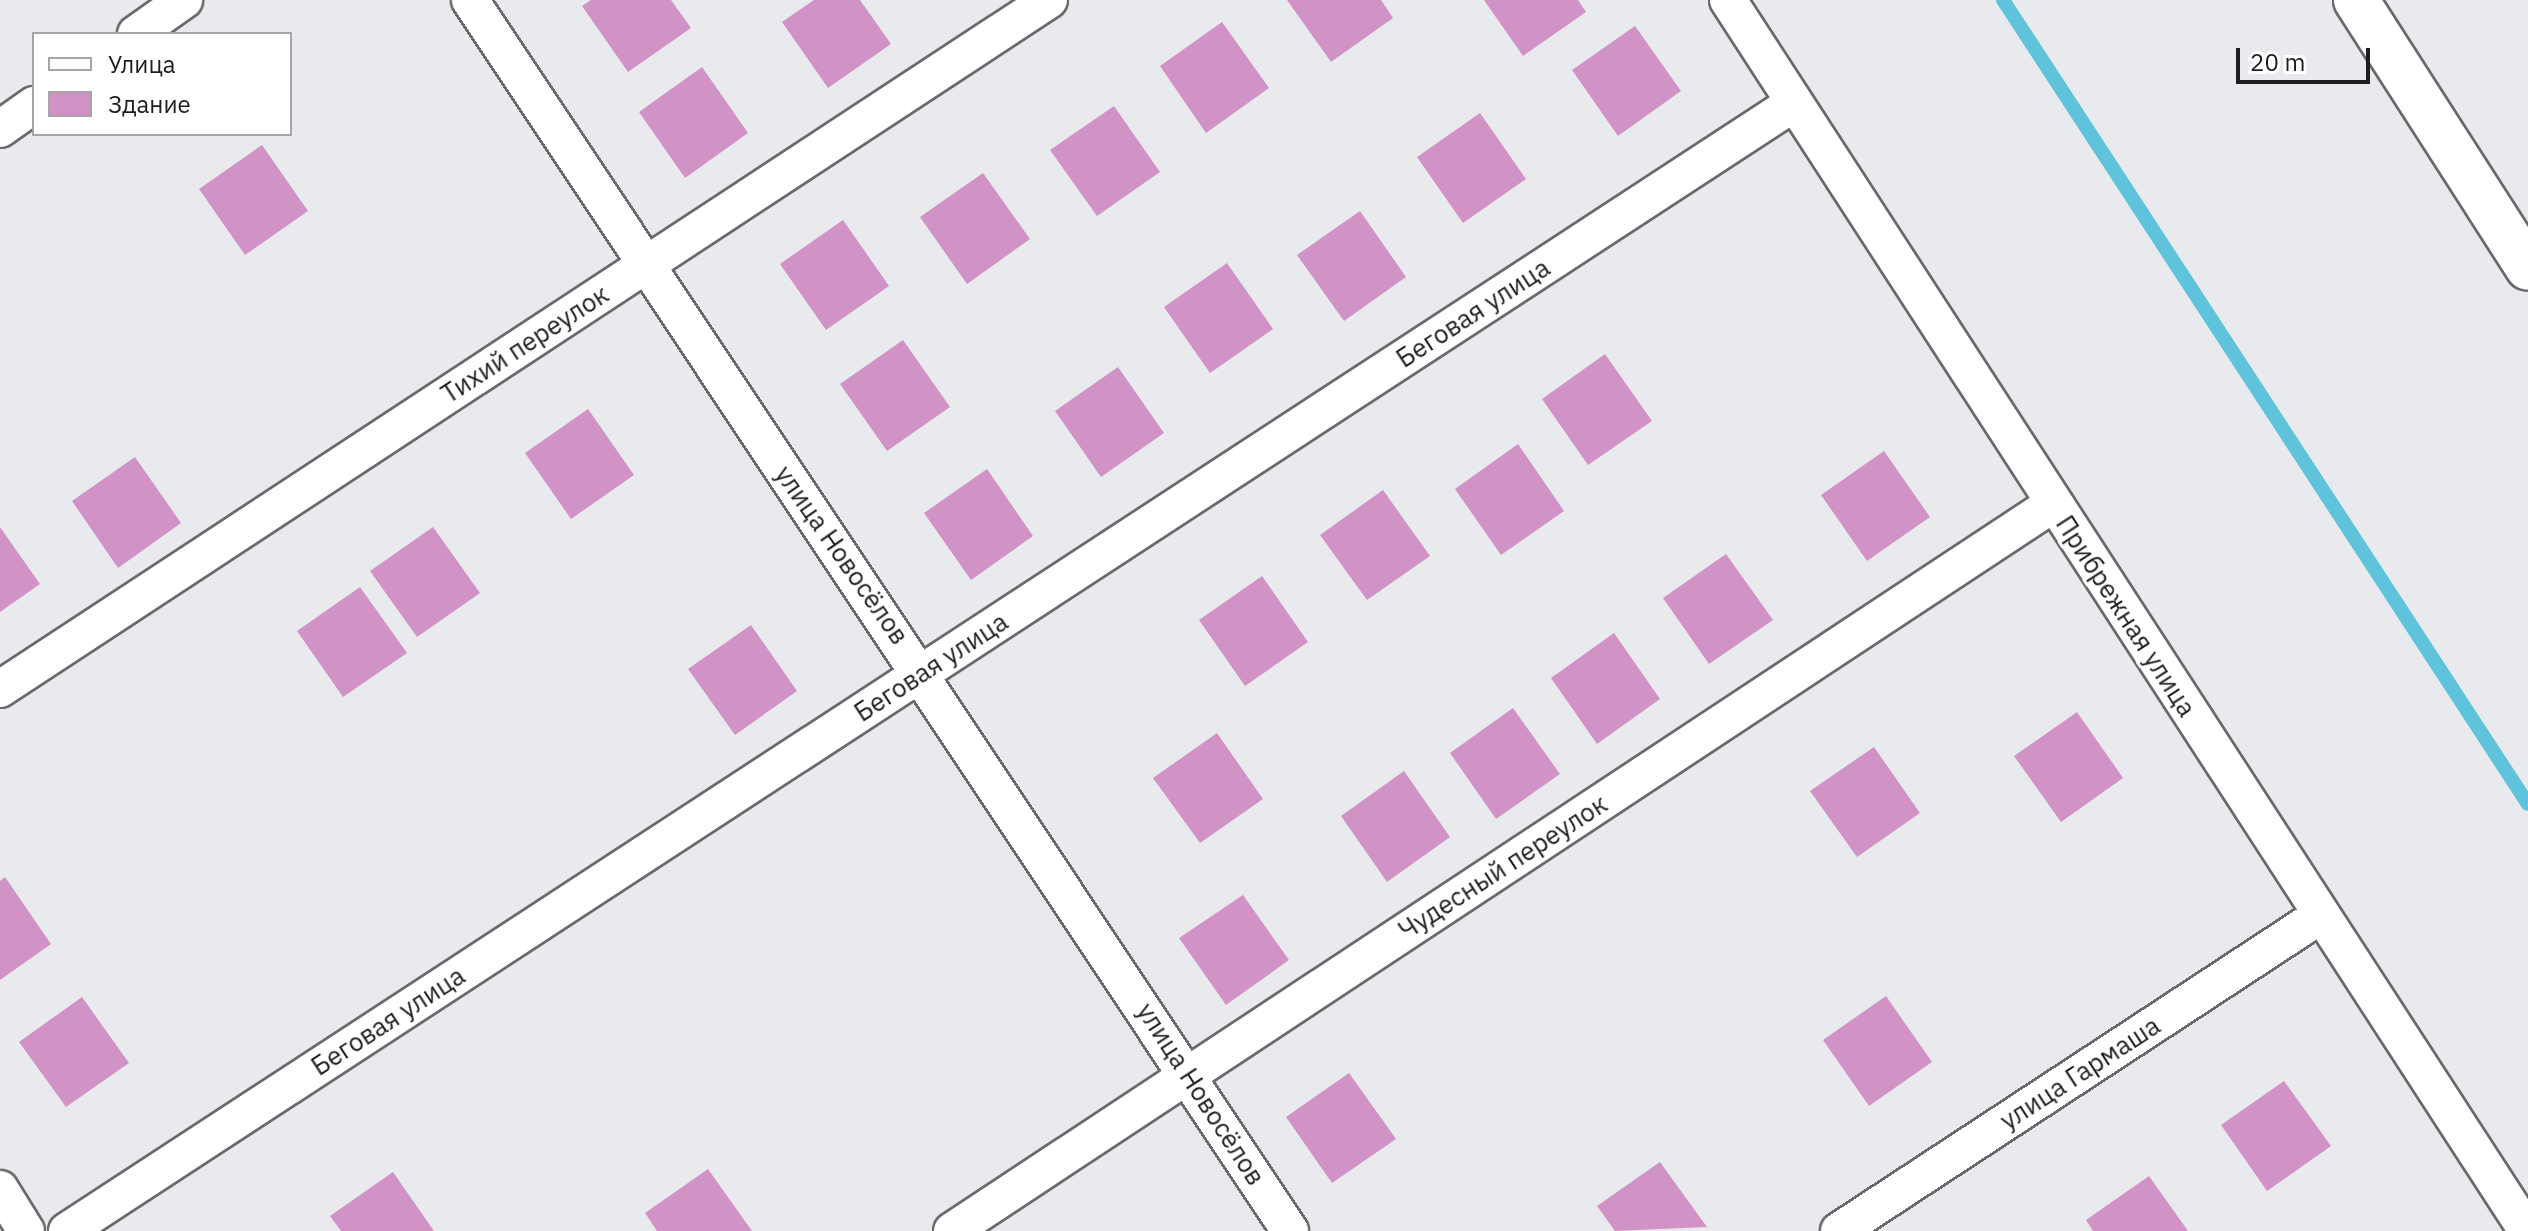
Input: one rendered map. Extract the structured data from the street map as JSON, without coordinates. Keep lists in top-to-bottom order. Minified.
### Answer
{"streets":{"street":["Беговая улица","Тихий переулок","улица Новосёлов","Прибрежная улица","Чудесный переулок","улица Гармаша"]},"crossings":[["Беговая улица","улица Новосёлов"],["Беговая улица","Прибрежная улица"],["Тихий переулок","улица Новосёлов"],["улица Новосёлов","Чудесный переулок"],["Прибрежная улица","Чудесный переулок"],["Прибрежная улица","улица Гармаша"]],"legend":["Улица","Здание"],"scale_bar":"20 m"}
